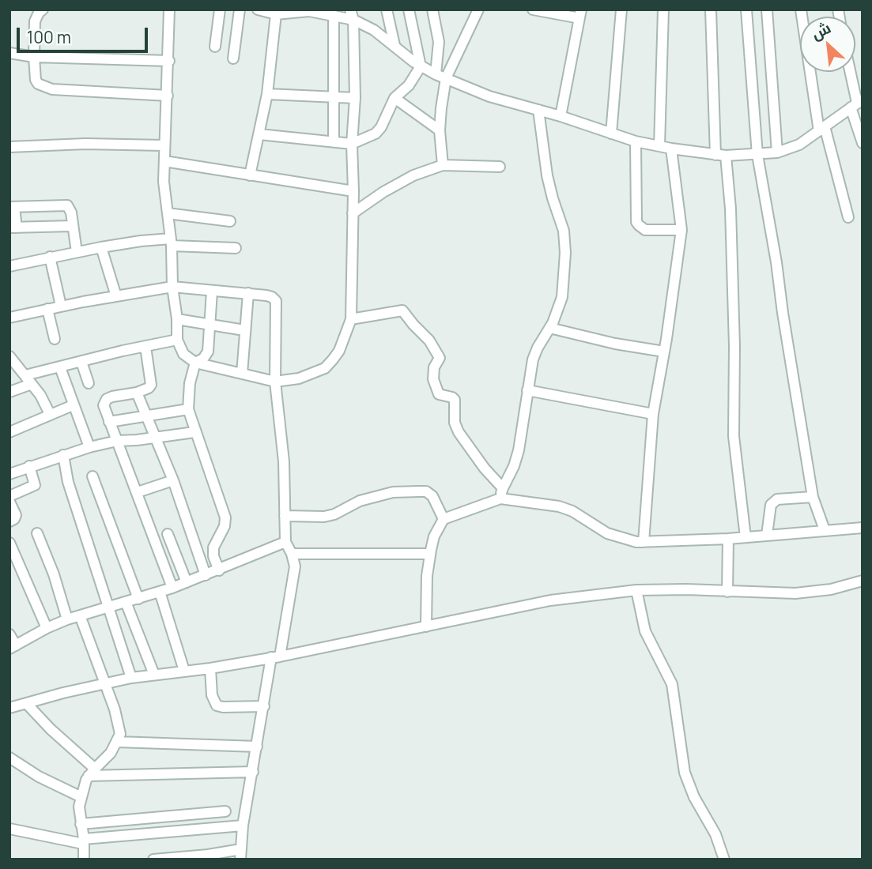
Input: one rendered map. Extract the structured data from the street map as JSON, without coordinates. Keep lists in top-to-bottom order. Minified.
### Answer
{"scale_bar":"100 m","north":"top left"}
